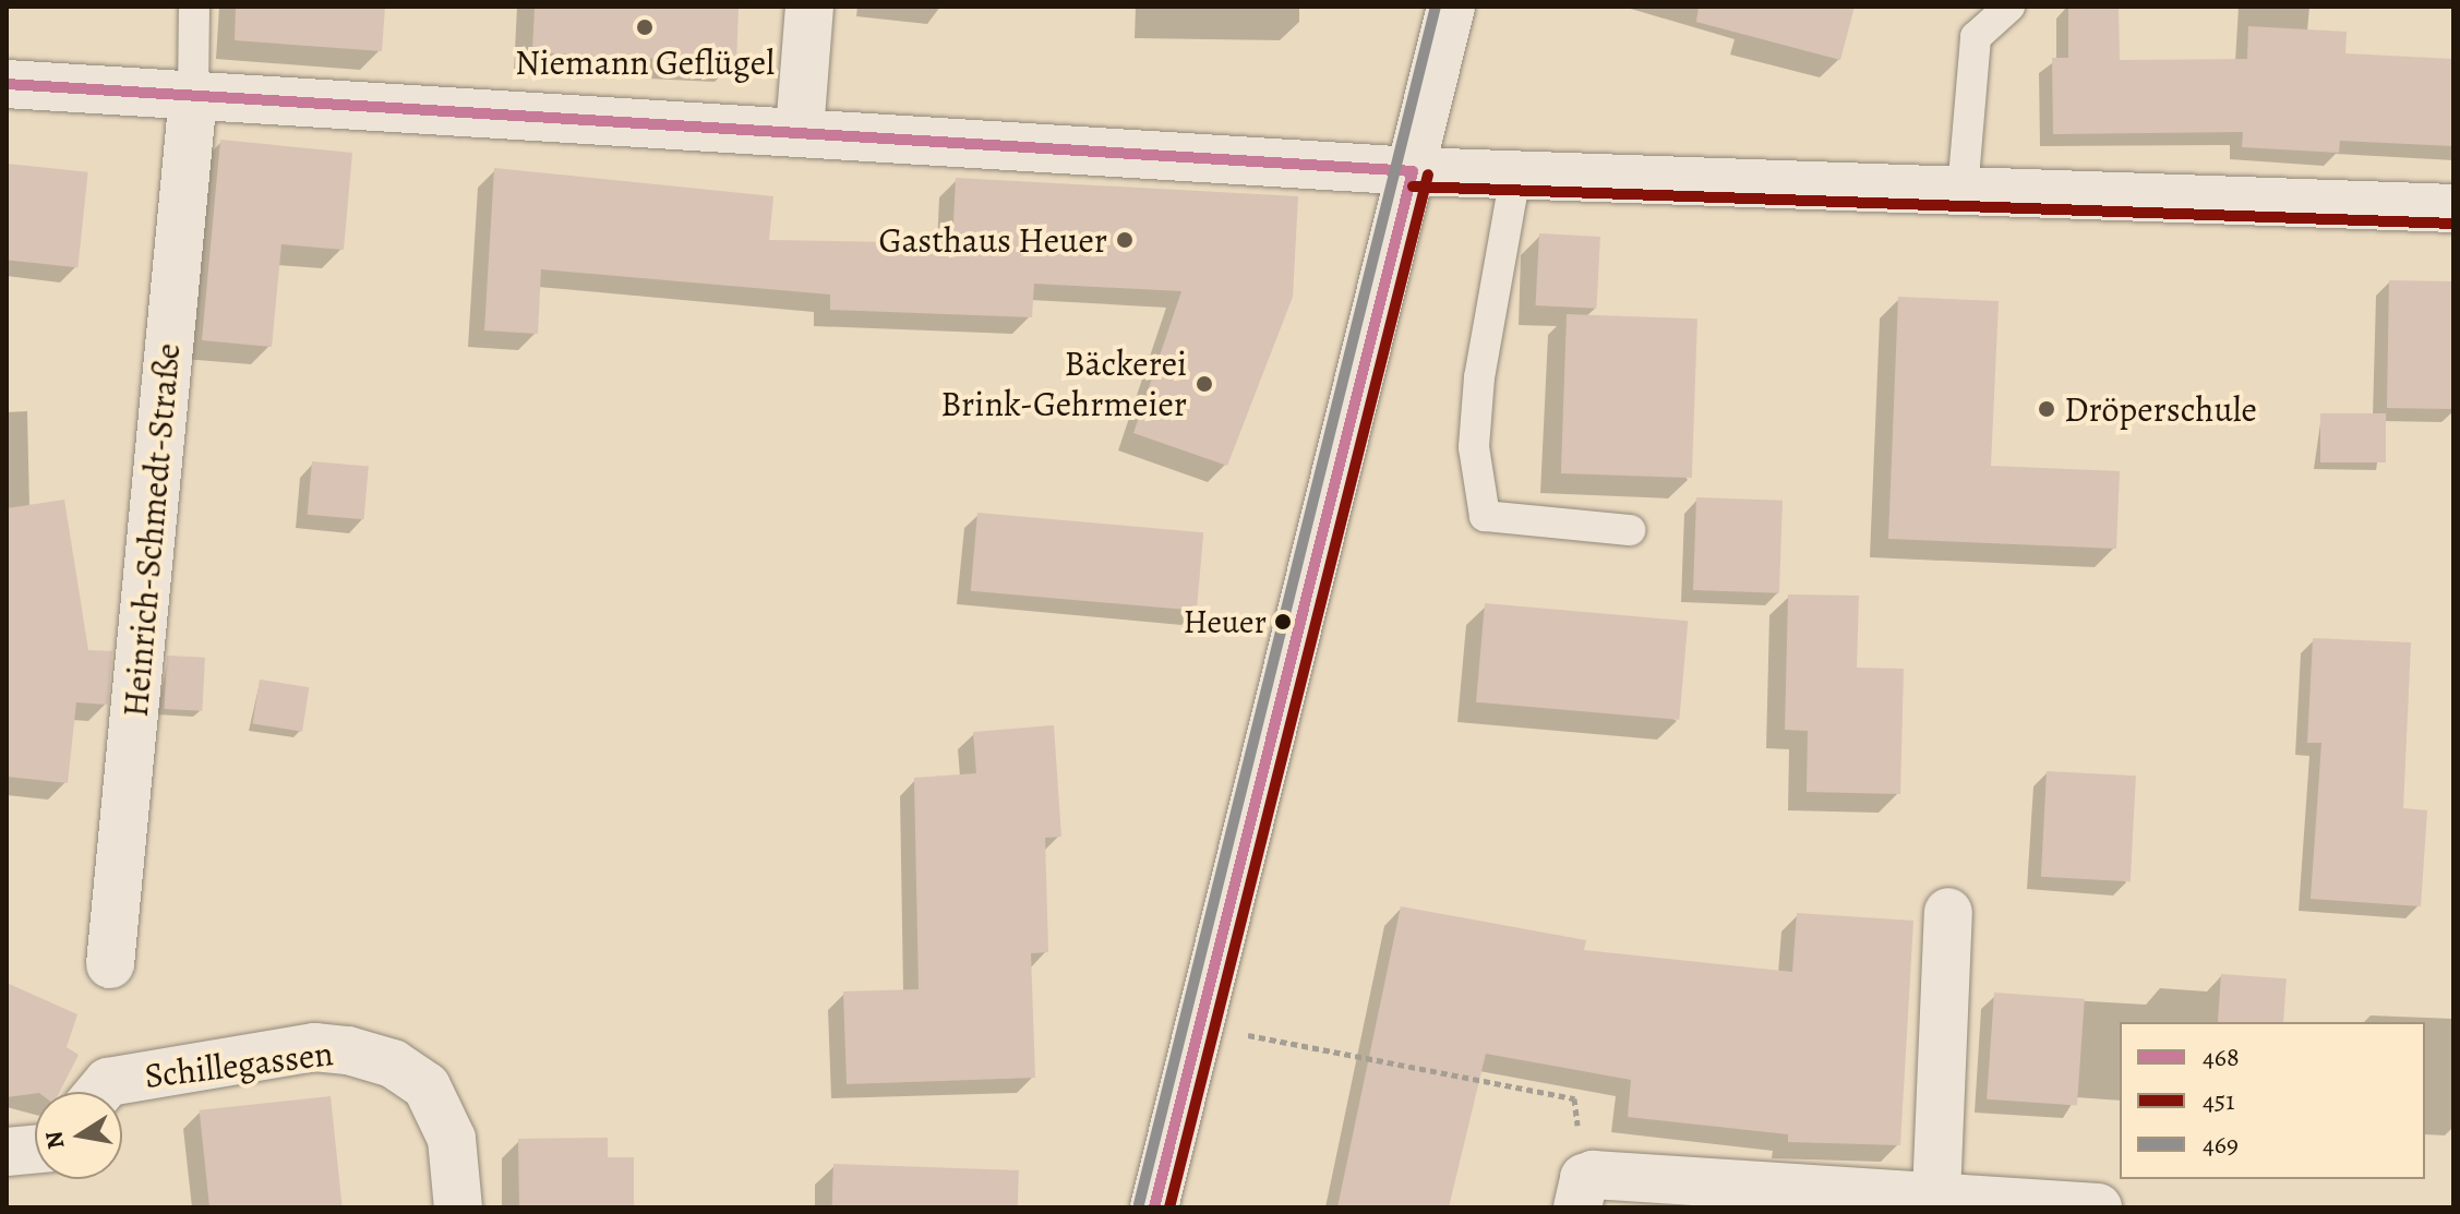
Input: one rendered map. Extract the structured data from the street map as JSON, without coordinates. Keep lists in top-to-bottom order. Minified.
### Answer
{"streets":{"street":["Heinrich-Schmedt-Straße","Schillegassen"]},"places":["Niemann Geflügel","Gasthaus Heuer","Bäckerei Brink-Gehrmeier","Dröperschule","Heuer"],"lines":["transit line 469","transit line 468","transit line 451"],"legend":["468","451","469"],"north":"left"}
